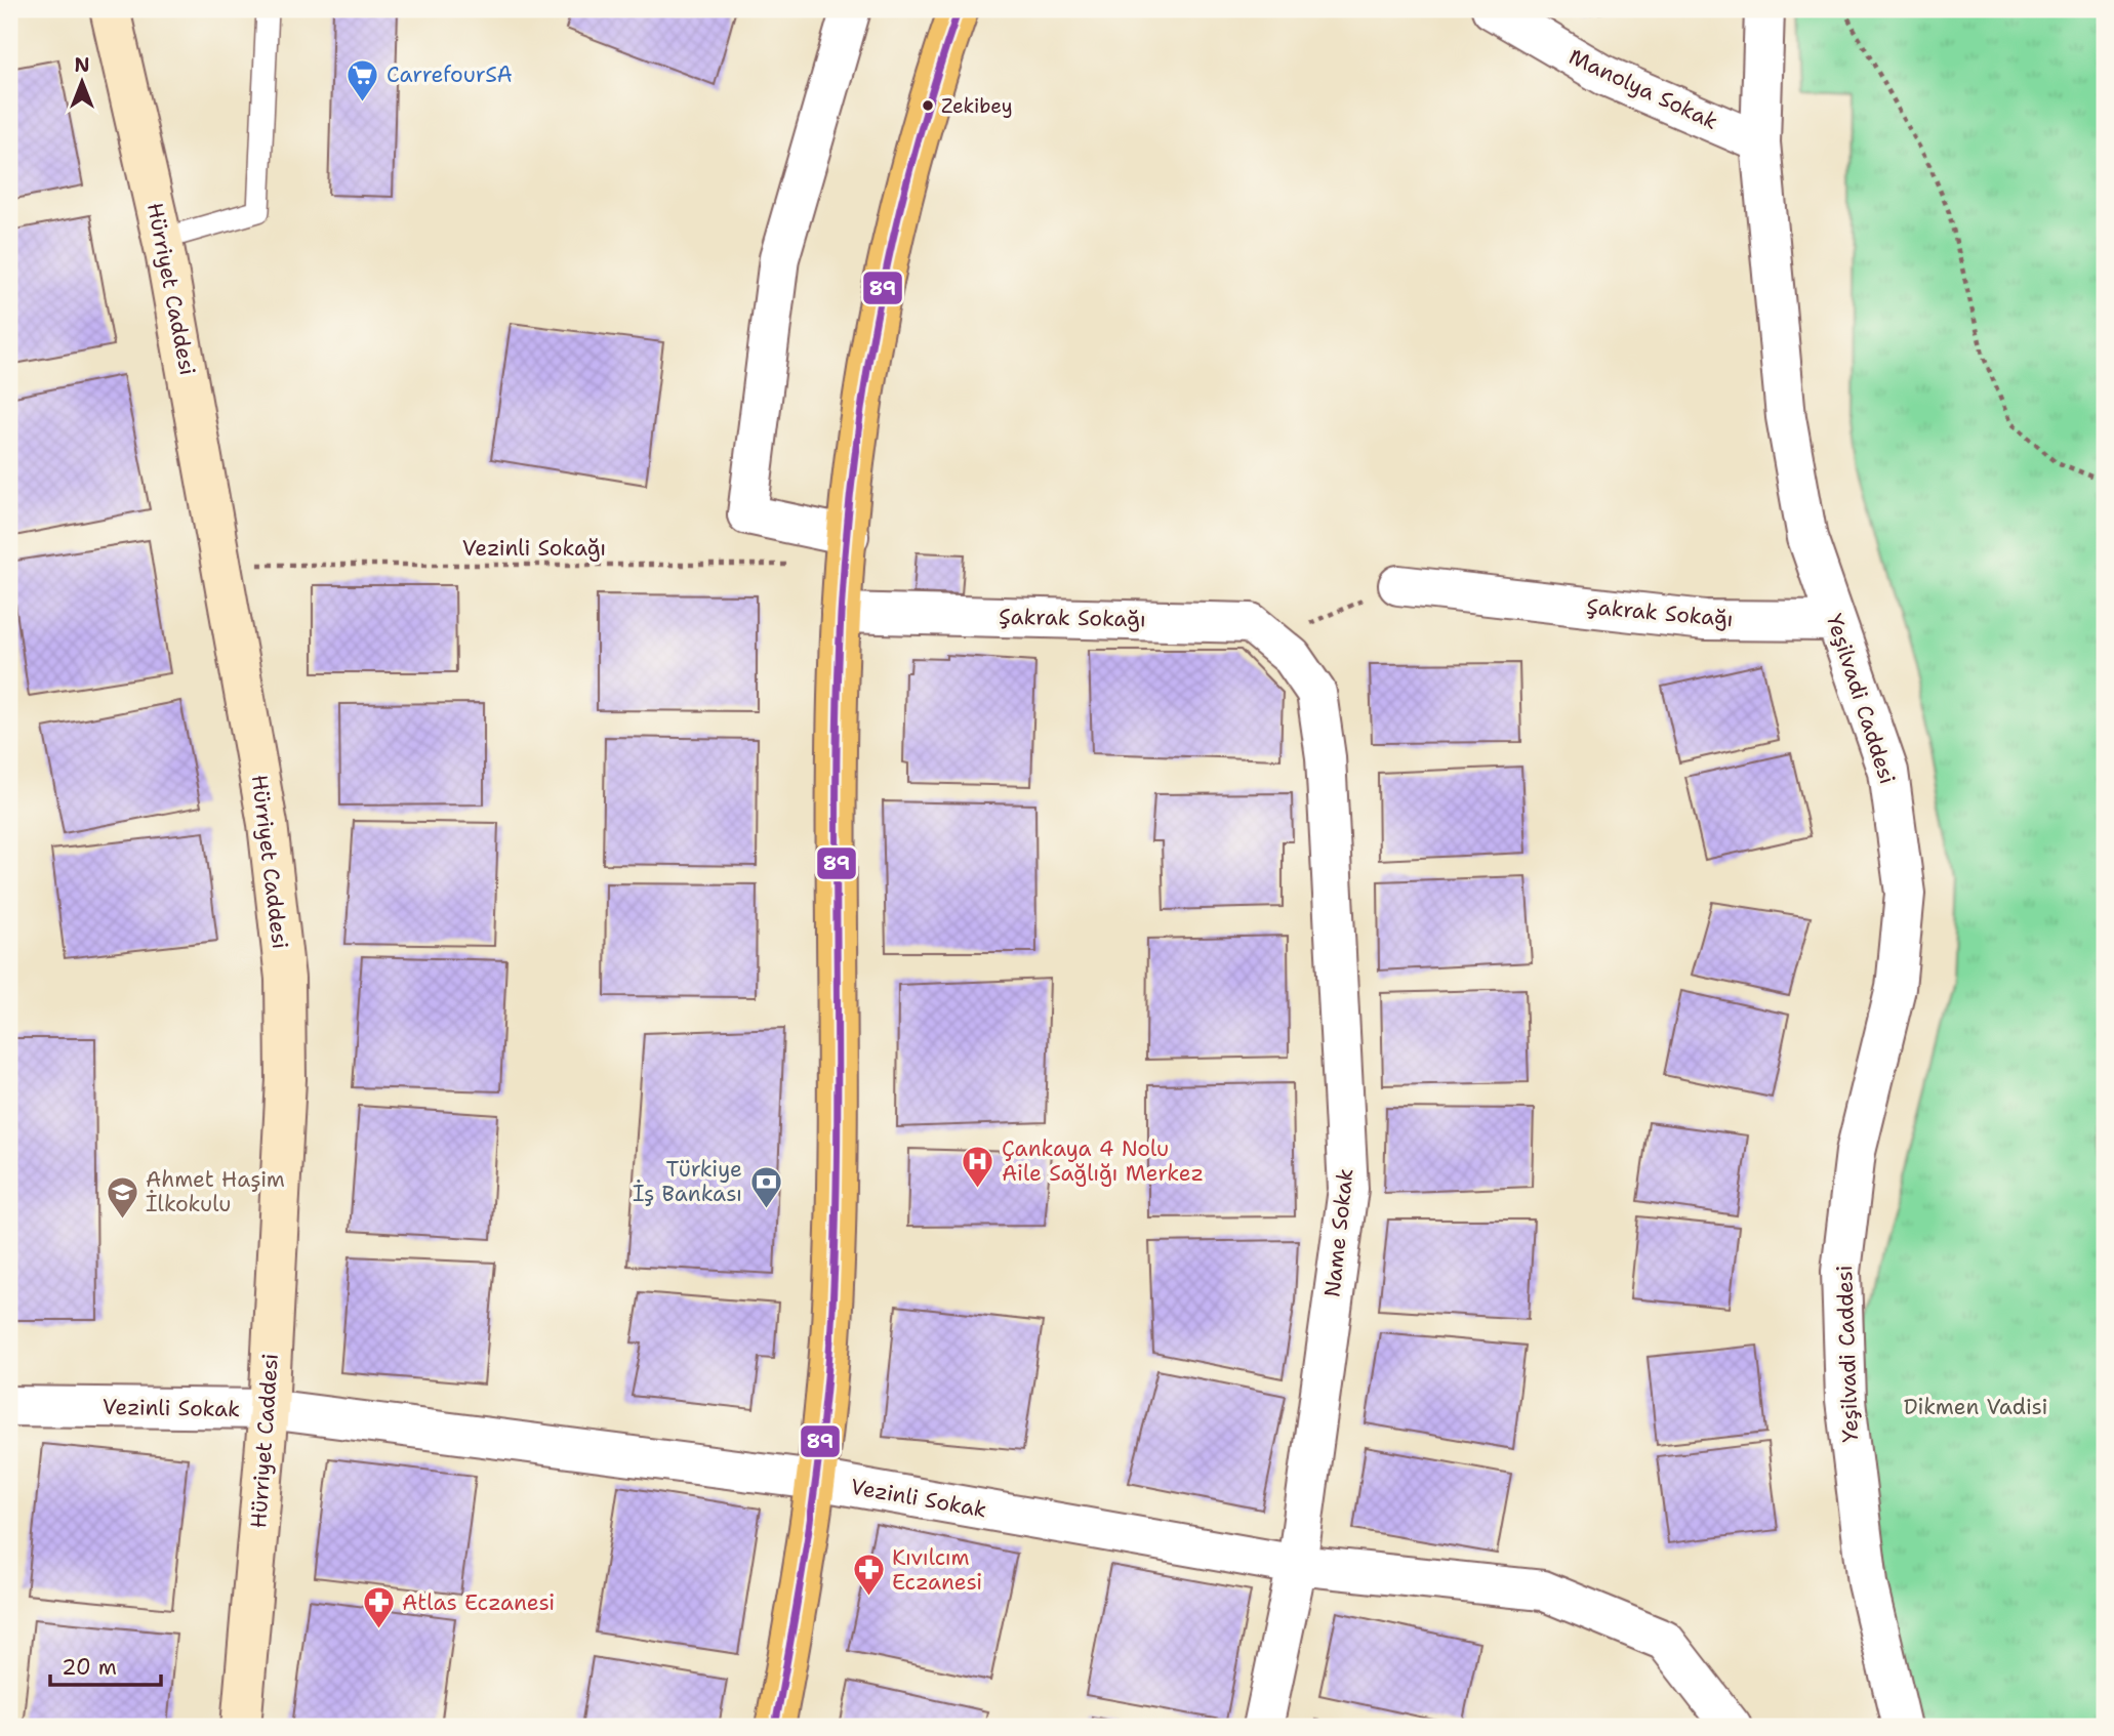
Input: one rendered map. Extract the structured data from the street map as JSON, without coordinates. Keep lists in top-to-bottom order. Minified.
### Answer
{"streets":{"street":["Manolya Sokak","Hürriyet Caddesi","Şakrak Sokağı","Yeşilvadi Caddesi","Name Sokak","Vezinli Sokak"],"path":["Vezinli Sokağı"]},"crossings":[["Manolya Sokak","Yeşilvadi Caddesi"],["Hürriyet Caddesi","Vezinli Sokağı"],["Hürriyet Caddesi","Vezinli Sokak"],["Şakrak Sokağı","Yeşilvadi Caddesi"],["Şakrak Sokağı","Name Sokak"],["Name Sokak","Vezinli Sokak"]],"parks":["Dikmen Vadisi"],"places":{"supermarket":["CarrefourSA"],"other":["Zekibey"],"hospital":["Çankaya 4 Nolu Aile Sağlığı Merkez"],"bank":["Türkiye İş Bankası"],"school or university":["Ahmet Haşim İlkokulu"],"pharmacy":["Kıvılcım Eczanesi","Atlas Eczanesi"]},"lines":["transit line 89"],"scale_bar":"20 m","north":"top"}
